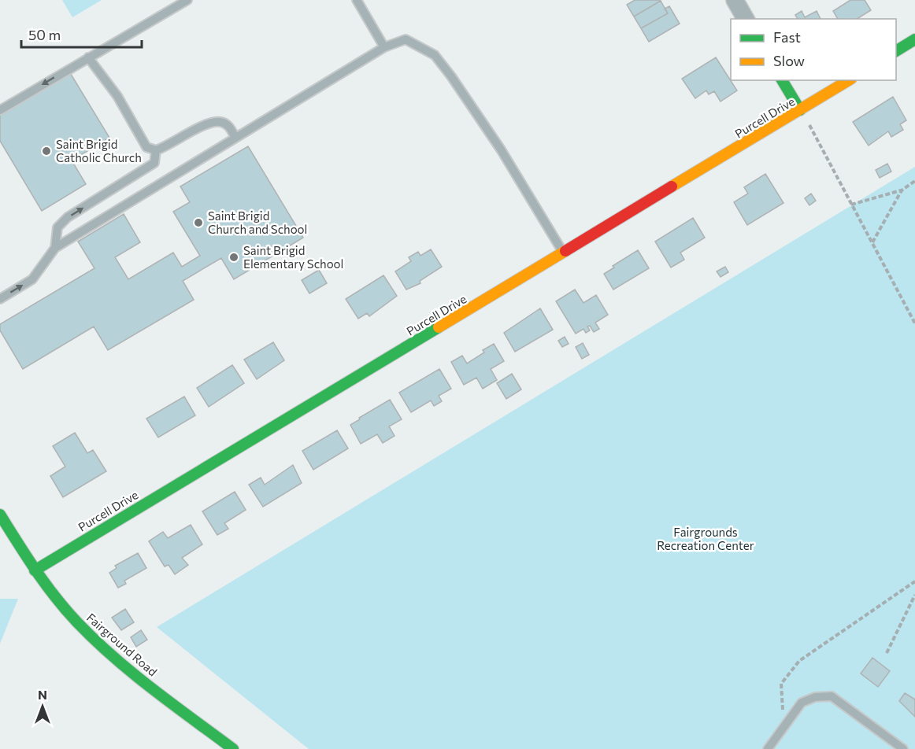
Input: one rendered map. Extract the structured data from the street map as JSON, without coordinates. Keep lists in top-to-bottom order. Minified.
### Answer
{"streets":{"street":["Purcell Drive","Fairground Road"]},"crossings":[["Purcell Drive","Fairground Road"]],"parks":["Fairgrounds Recreation Center"],"places":["Saint Brigid Catholic Church","Saint Brigid Church and School","Saint Brigid Elementary School"],"legend":["Fast","Slow"],"scale_bar":"50 m","north":"top"}
